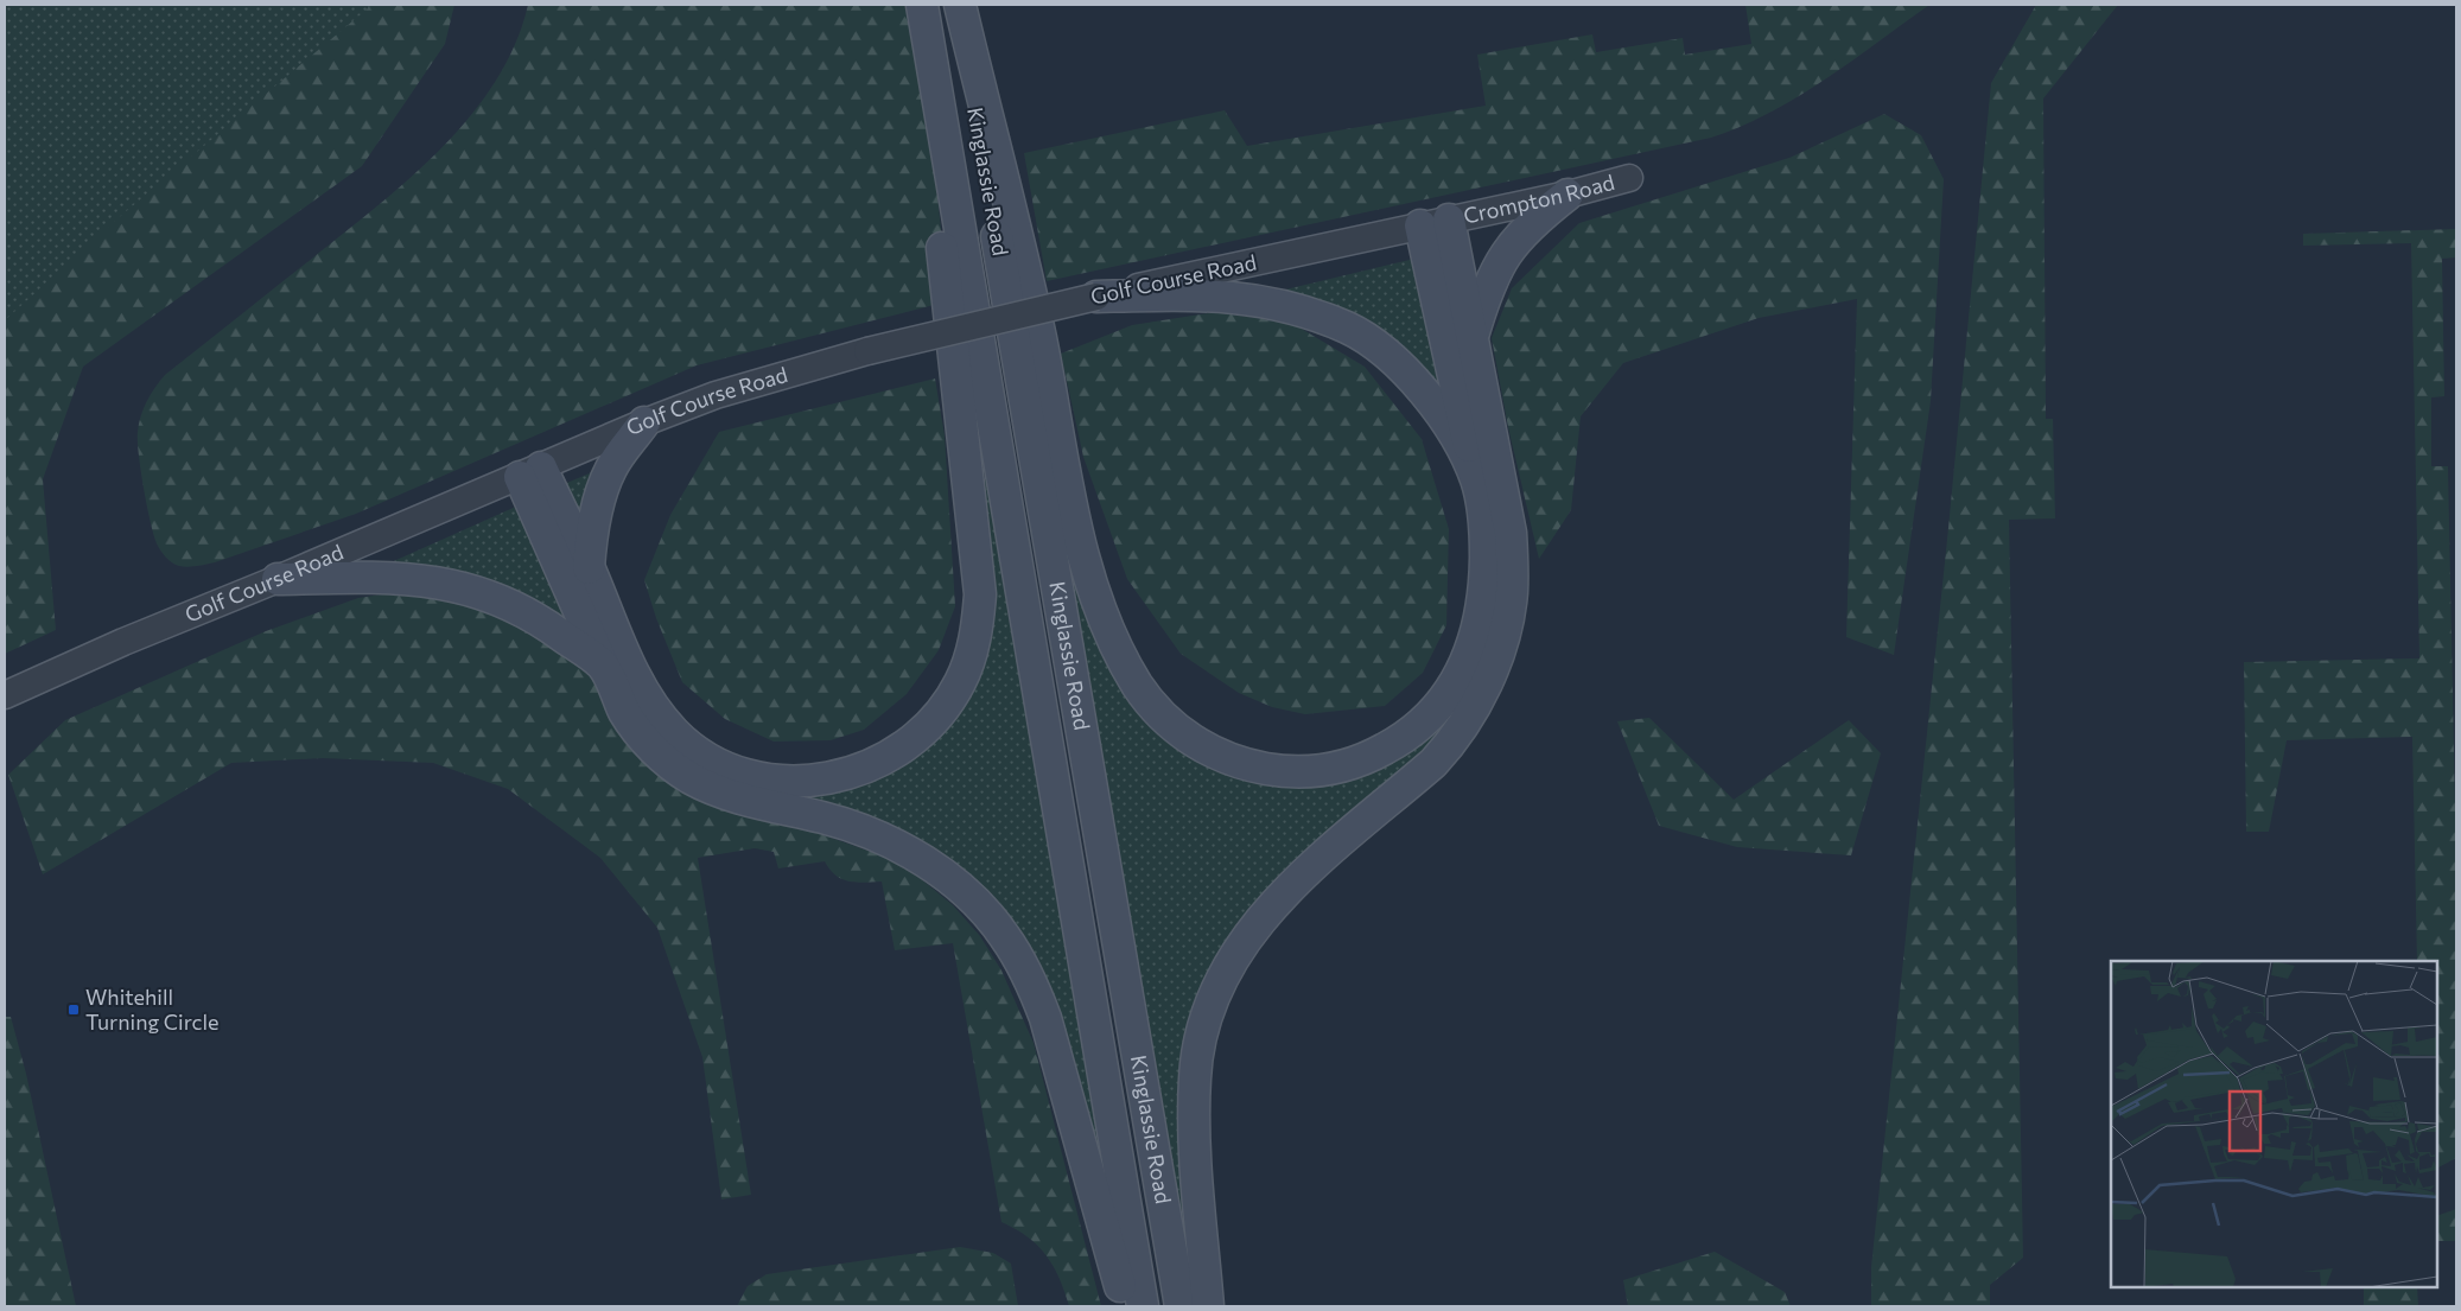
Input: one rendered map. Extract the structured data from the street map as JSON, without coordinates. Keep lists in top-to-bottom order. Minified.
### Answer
{"streets":{"main road":["Kinglassie Road"],"street":["Crompton Road","Golf Course Road"]},"crossings":[["Crompton Road","Golf Course Road"]],"places":{"transit":["Whitehill Turning Circle"]}}
